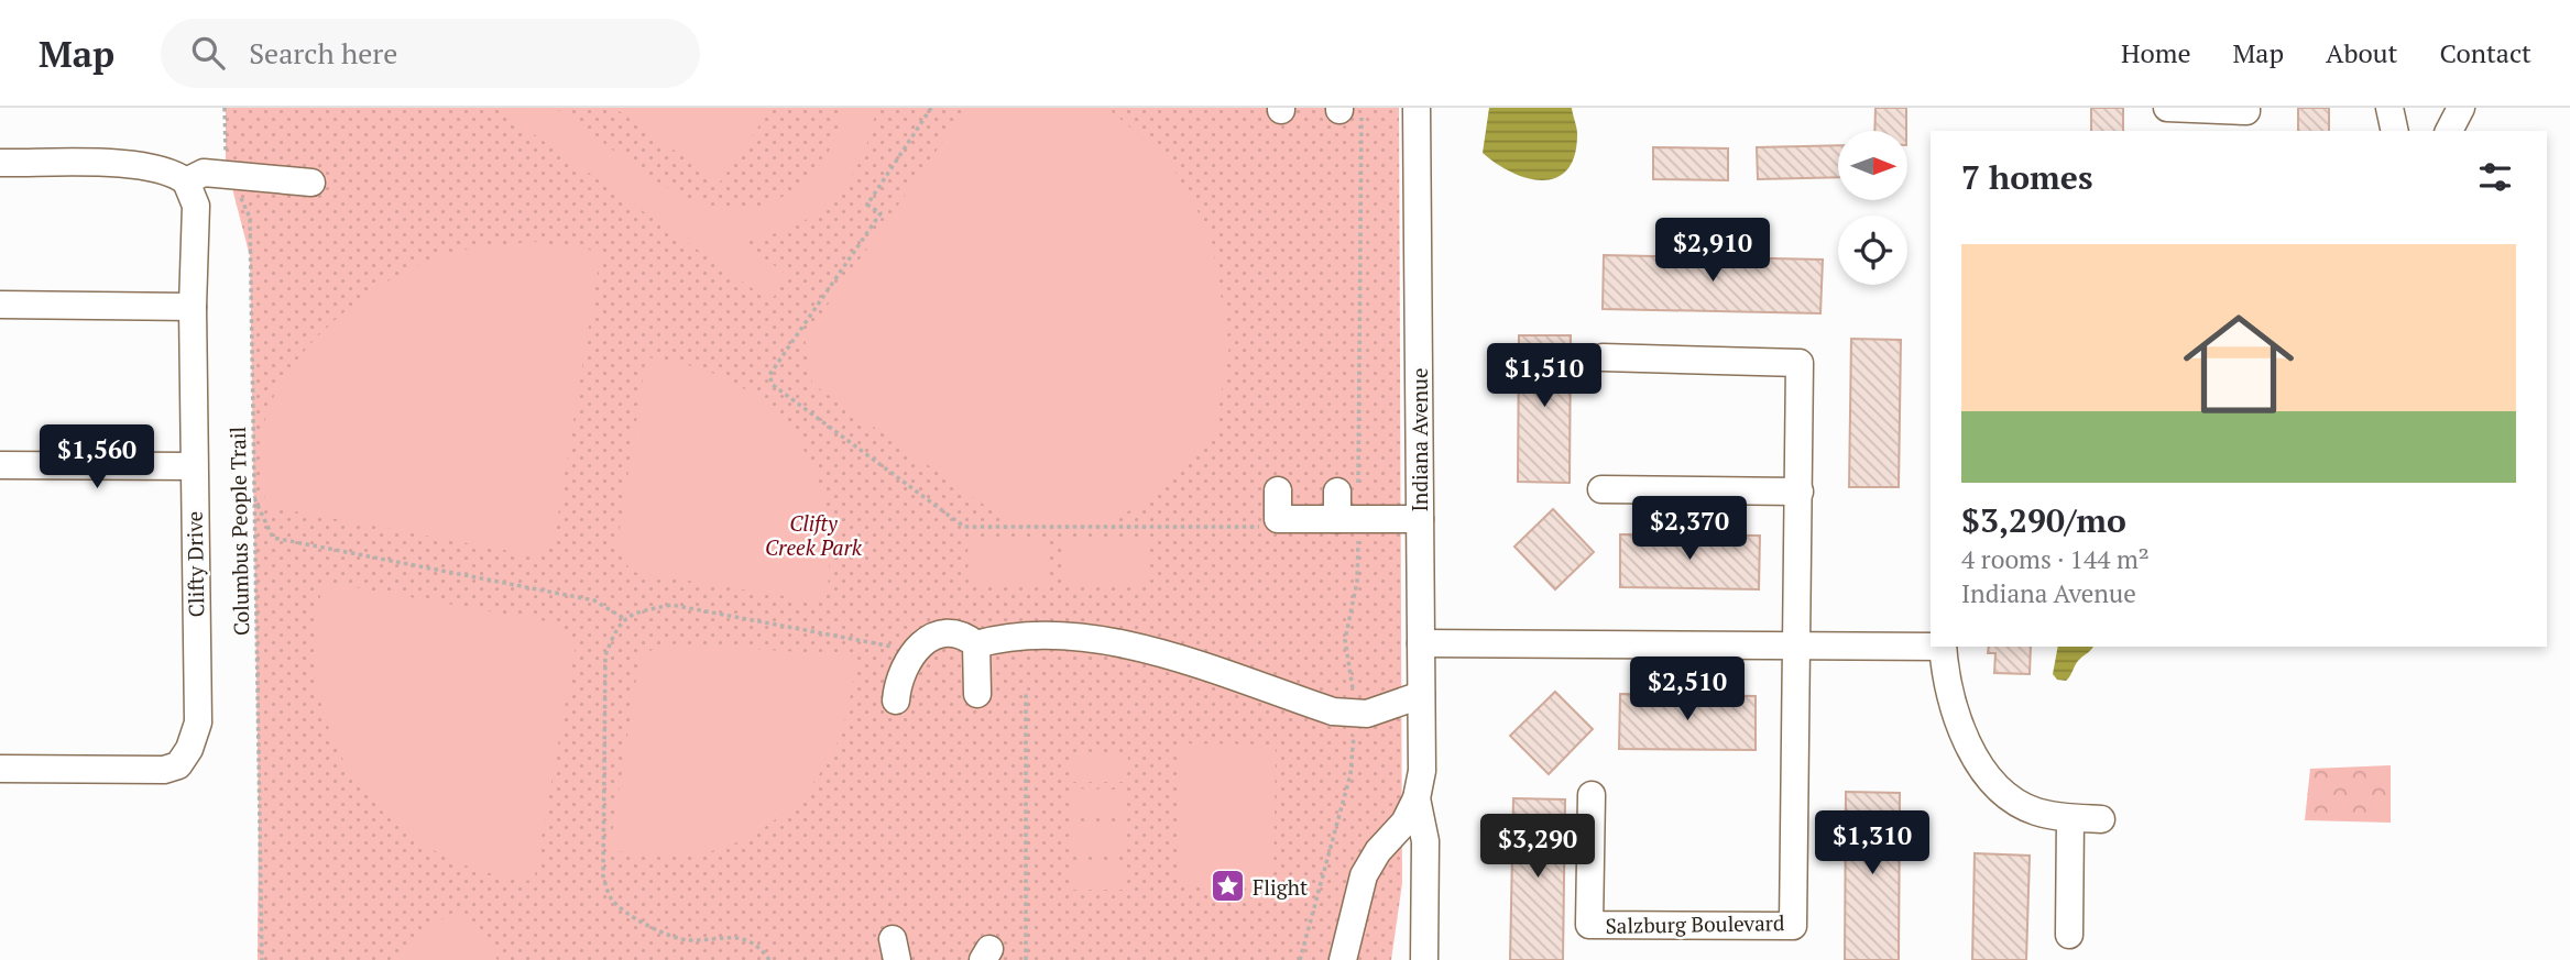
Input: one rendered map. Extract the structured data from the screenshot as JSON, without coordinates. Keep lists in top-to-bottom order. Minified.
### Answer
{"streets":{"street":["Indiana Avenue","Clifty Drive","Salzburg Boulevard"],"path":["Columbus People Trail"]},"parks":["Clifty Creek Park"],"places":{"place":["Flight"]},"north":"right","page":{"header":"Map","search":"Search here","nav":["Home","Map","About","Contact"],"heading":"7 homes","price":["$2,910","$1,510","$1,560","$2,370","$2,510","$1,310","$3,290"],"list":[{"name":"$3,290/mo","note":"4 rooms · 144 m² · Indiana Avenue"}]}}
